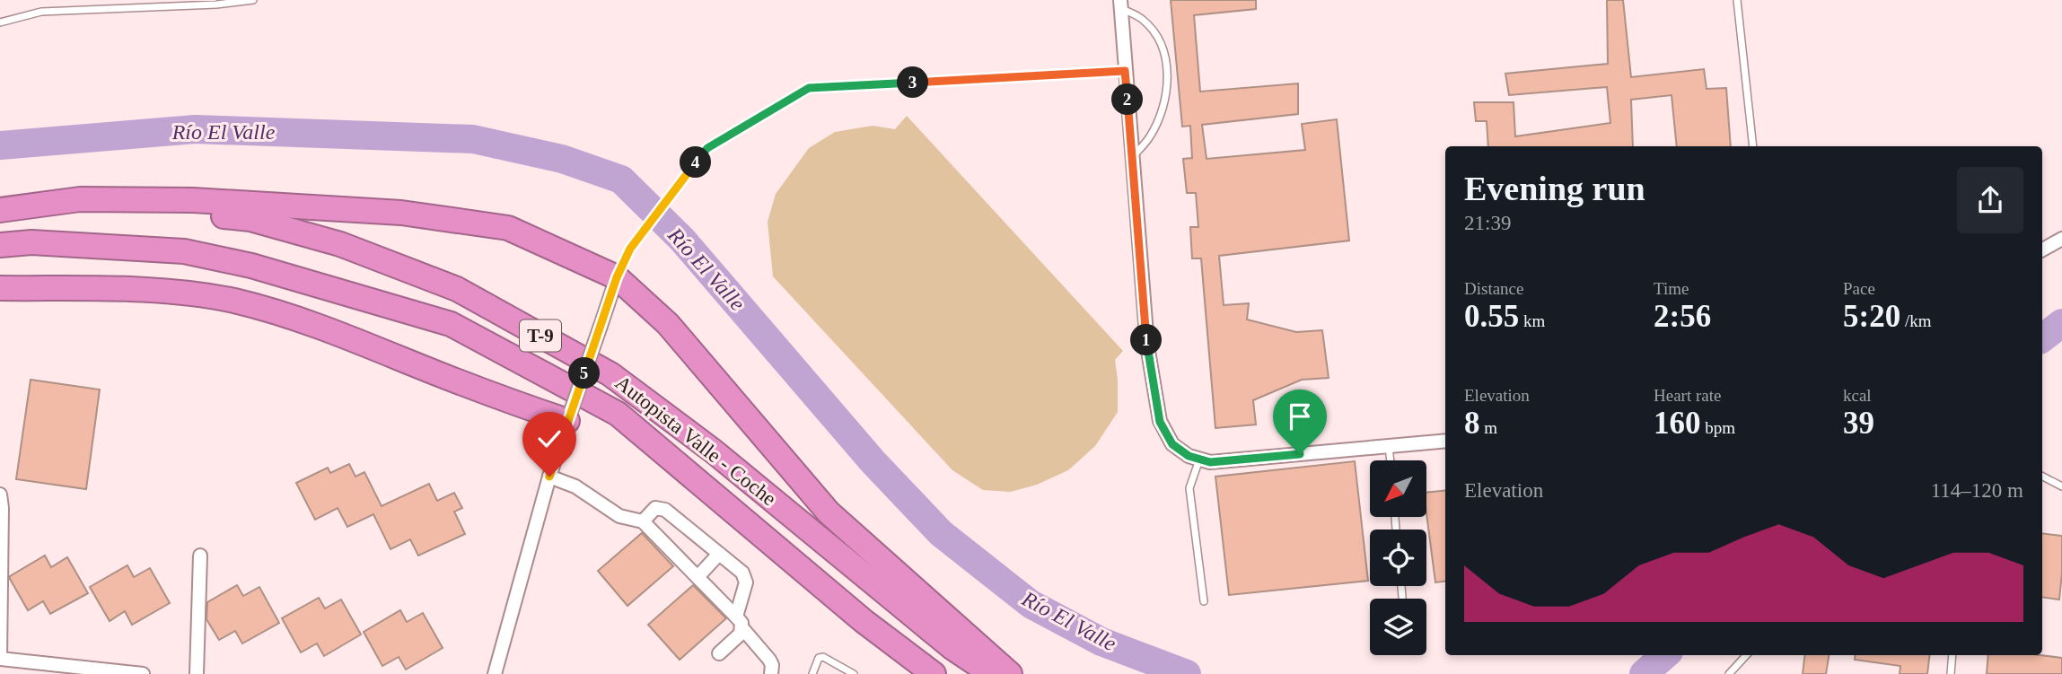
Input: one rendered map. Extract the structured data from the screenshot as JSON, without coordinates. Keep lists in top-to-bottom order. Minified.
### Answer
{"streets":{"highway":["T-9","Autopista Valle - Coche"]},"crossings":[["T-9","Autopista Valle - Coche"]],"water":["Río El Valle"],"north":"bottom left","page":{"pins":["3","2","4","1","5"],"heading":["Evening run","21:39"],"stats":[["Distance","0.55 km"],["Time","2:56"],["Pace","5:20 /km"],["Elevation","8 m"],["Heart rate","160 bpm"],["kcal","39"]],"chart":["Elevation","114–120 m"]}}
